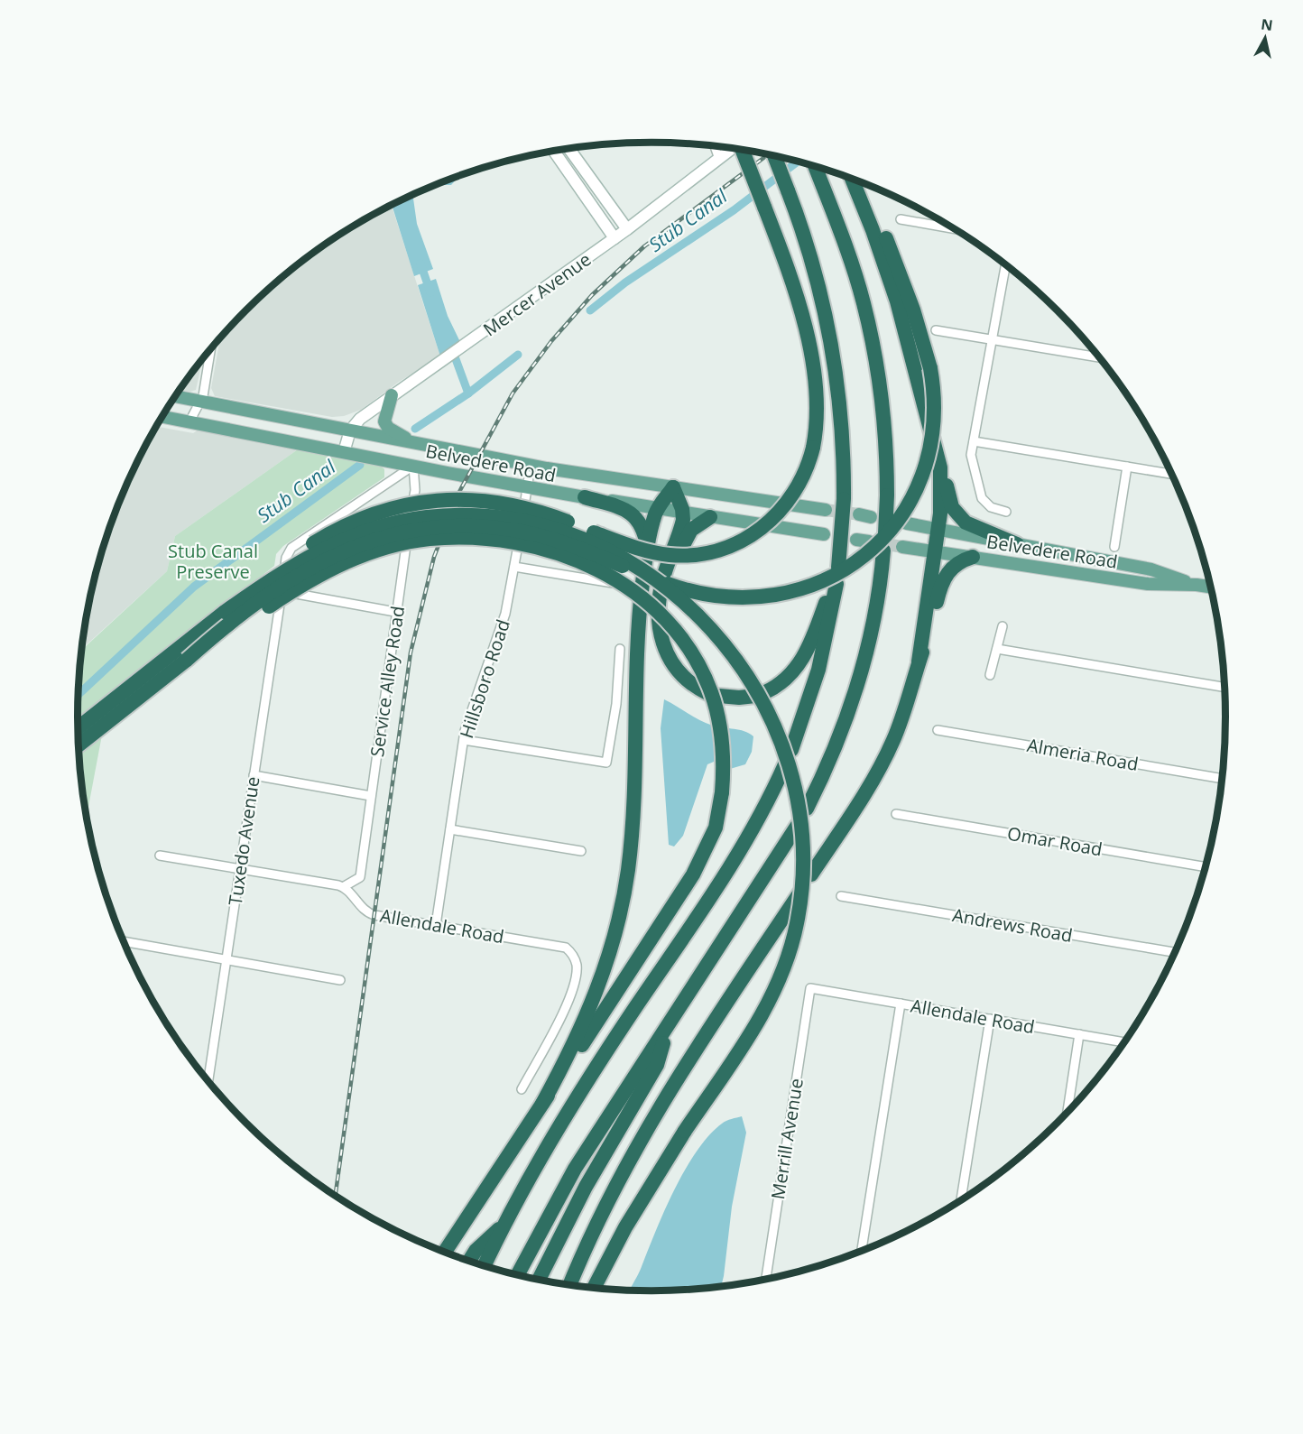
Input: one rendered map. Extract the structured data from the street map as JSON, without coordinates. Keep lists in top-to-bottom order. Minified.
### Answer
{"streets":{"main road":["Belvedere Road"],"street":["Mercer Avenue","Hillsboro Road","Service Alley Road","Almeria Road","Tuxedo Avenue","Omar Road","Andrews Road","Allendale Road","Merrill Avenue"]},"crossings":[["Mercer Avenue","Belvedere Road"],["Belvedere Road","Hillsboro Road"],["Belvedere Road","Service Alley Road"],["Belvedere Road","Tuxedo Avenue"],["Hillsboro Road","Allendale Road"],["Service Alley Road","Tuxedo Avenue"],["Service Alley Road","Allendale Road"],["Allendale Road","Merrill Avenue"]],"water":["Stub Canal"],"parks":["Stub Canal Preserve"],"north":"top"}
